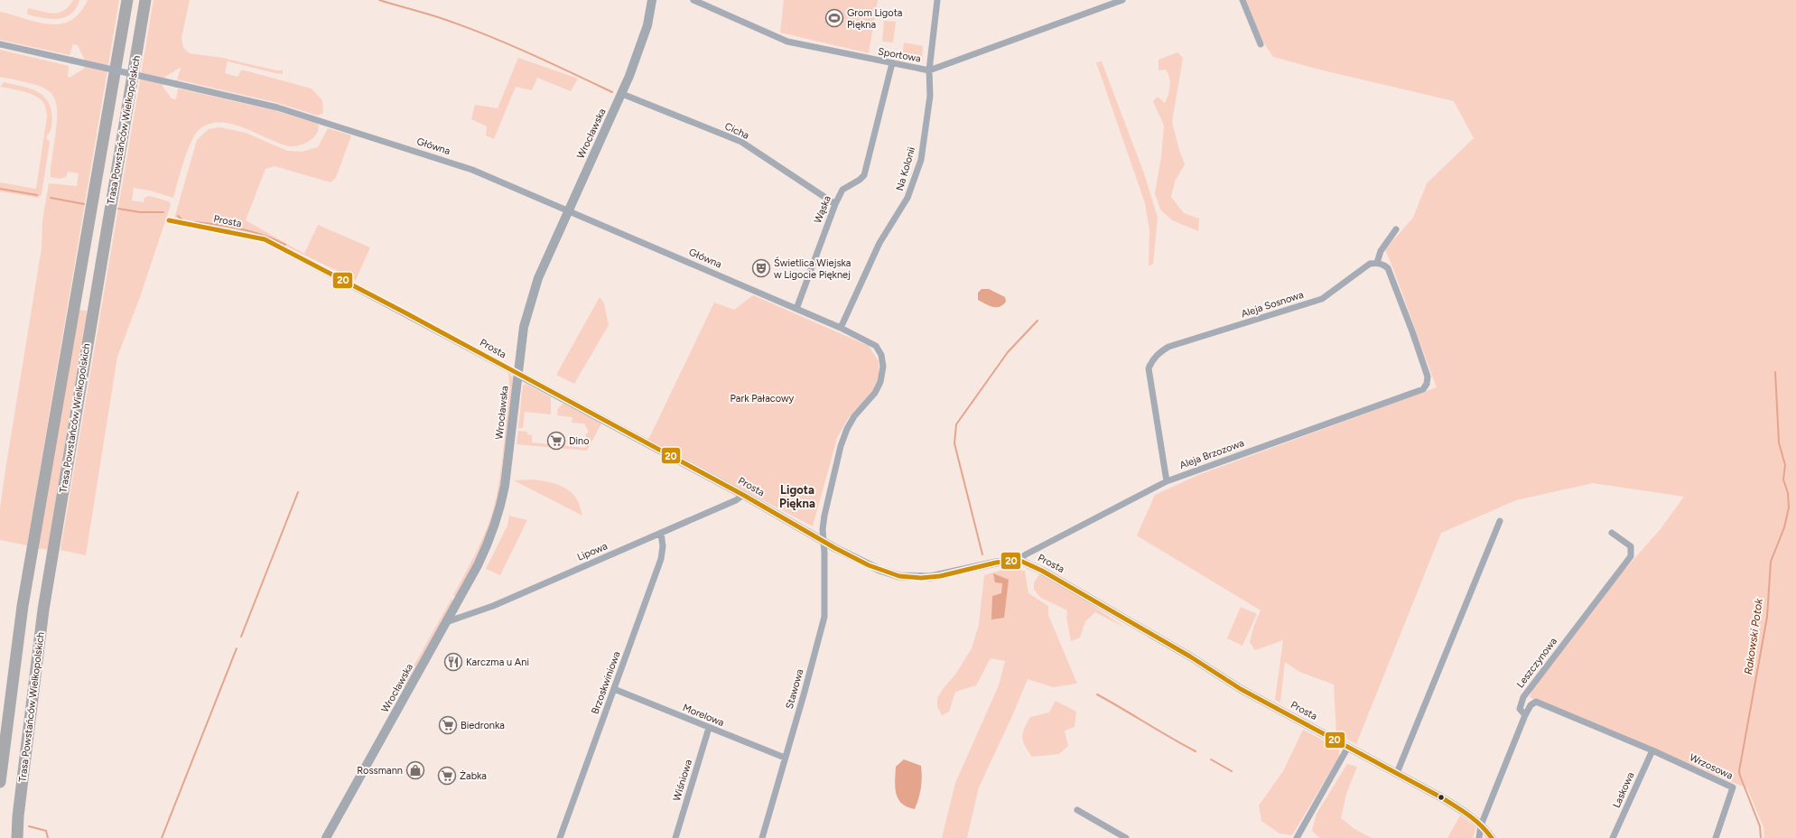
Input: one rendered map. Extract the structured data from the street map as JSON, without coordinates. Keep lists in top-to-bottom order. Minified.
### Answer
{"streets":{"highway":["Trasa Powstańców Wielkopolskich"],"main road":["Wrocławska"],"street":["Sportowa","Cicha","Główna","Na Kolonii","Wąska","Prosta","Aleja Sosnowa","Aleja Brzozowa","Lipowa","Leszczynowa","Brzoskwiniowa","Stawowa","Morelowa","Wrzosowa","Wiśniowa","Laskowa"]},"crossings":[["Sportowa","Na Kolonii"],["Sportowa","Wąska"],["Cicha","Wrocławska"],["Cicha","Wąska"],["Wrocławska","Główna"],["Wrocławska","Prosta"],["Wrocławska","Lipowa"],["Główna","Na Kolonii"],["Główna","Wąska"],["Główna","Prosta"],["Główna","Stawowa"],["Prosta","Aleja Brzozowa"],["Prosta","Lipowa"],["Prosta","Leszczynowa"],["Prosta","Stawowa"],["Aleja Sosnowa","Aleja Brzozowa"],["Lipowa","Brzoskwiniowa"],["Brzoskwiniowa","Morelowa"],["Stawowa","Morelowa"],["Morelowa","Wiśniowa"],["Wrzosowa","Laskowa"]],"districts":["Ligota Piękna"],"water":["Rakowski Potok"],"parks":["Park Pałacowy"],"places":{"sports":["Grom Ligota Piękna"],"theatre":["Świetlica Wiejska w Ligocie Pięknej"],"supermarket":["Dino","Biedronka","Żabka"],"restaurant":["Karczma u Ani"],"shop":["Rossmann"]},"lines":["transit line 20"]}
